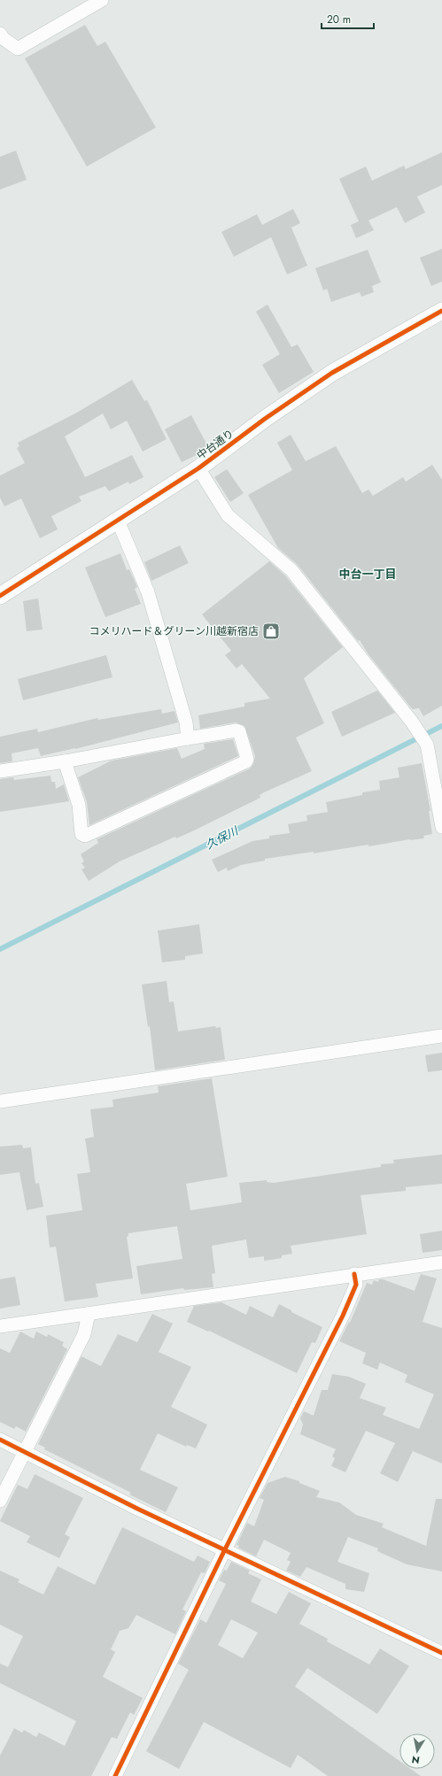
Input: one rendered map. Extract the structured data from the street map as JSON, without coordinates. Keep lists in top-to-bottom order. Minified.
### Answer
{"streets":{"street":["中台通り"]},"districts":["中台一丁目"],"water":["久保川"],"places":{"shop":["コメリハード＆グリーン川越新宿店"]},"scale_bar":"20 m","north":"bottom"}
